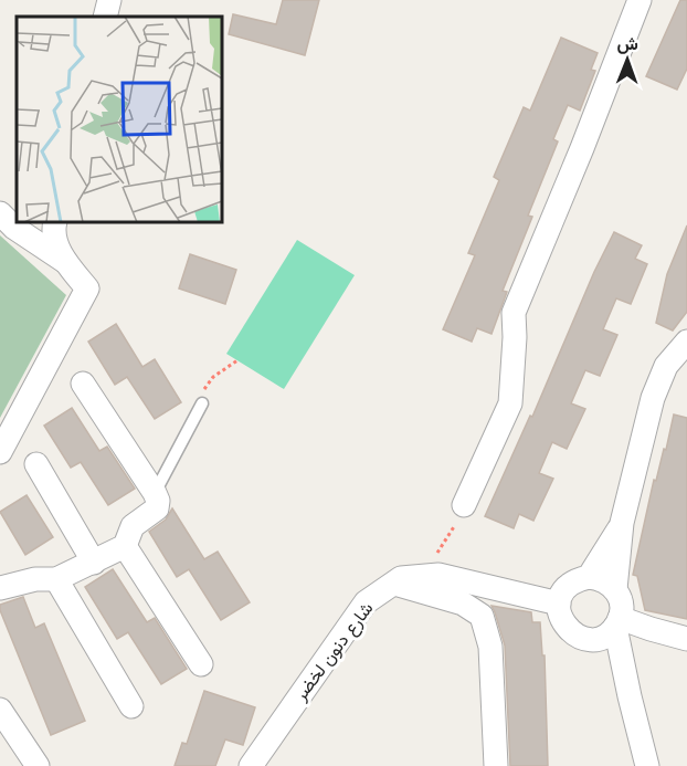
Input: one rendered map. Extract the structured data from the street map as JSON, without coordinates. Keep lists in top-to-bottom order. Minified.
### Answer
{"streets":{"street":["شارع دنون لخضر"]},"north":"top"}
